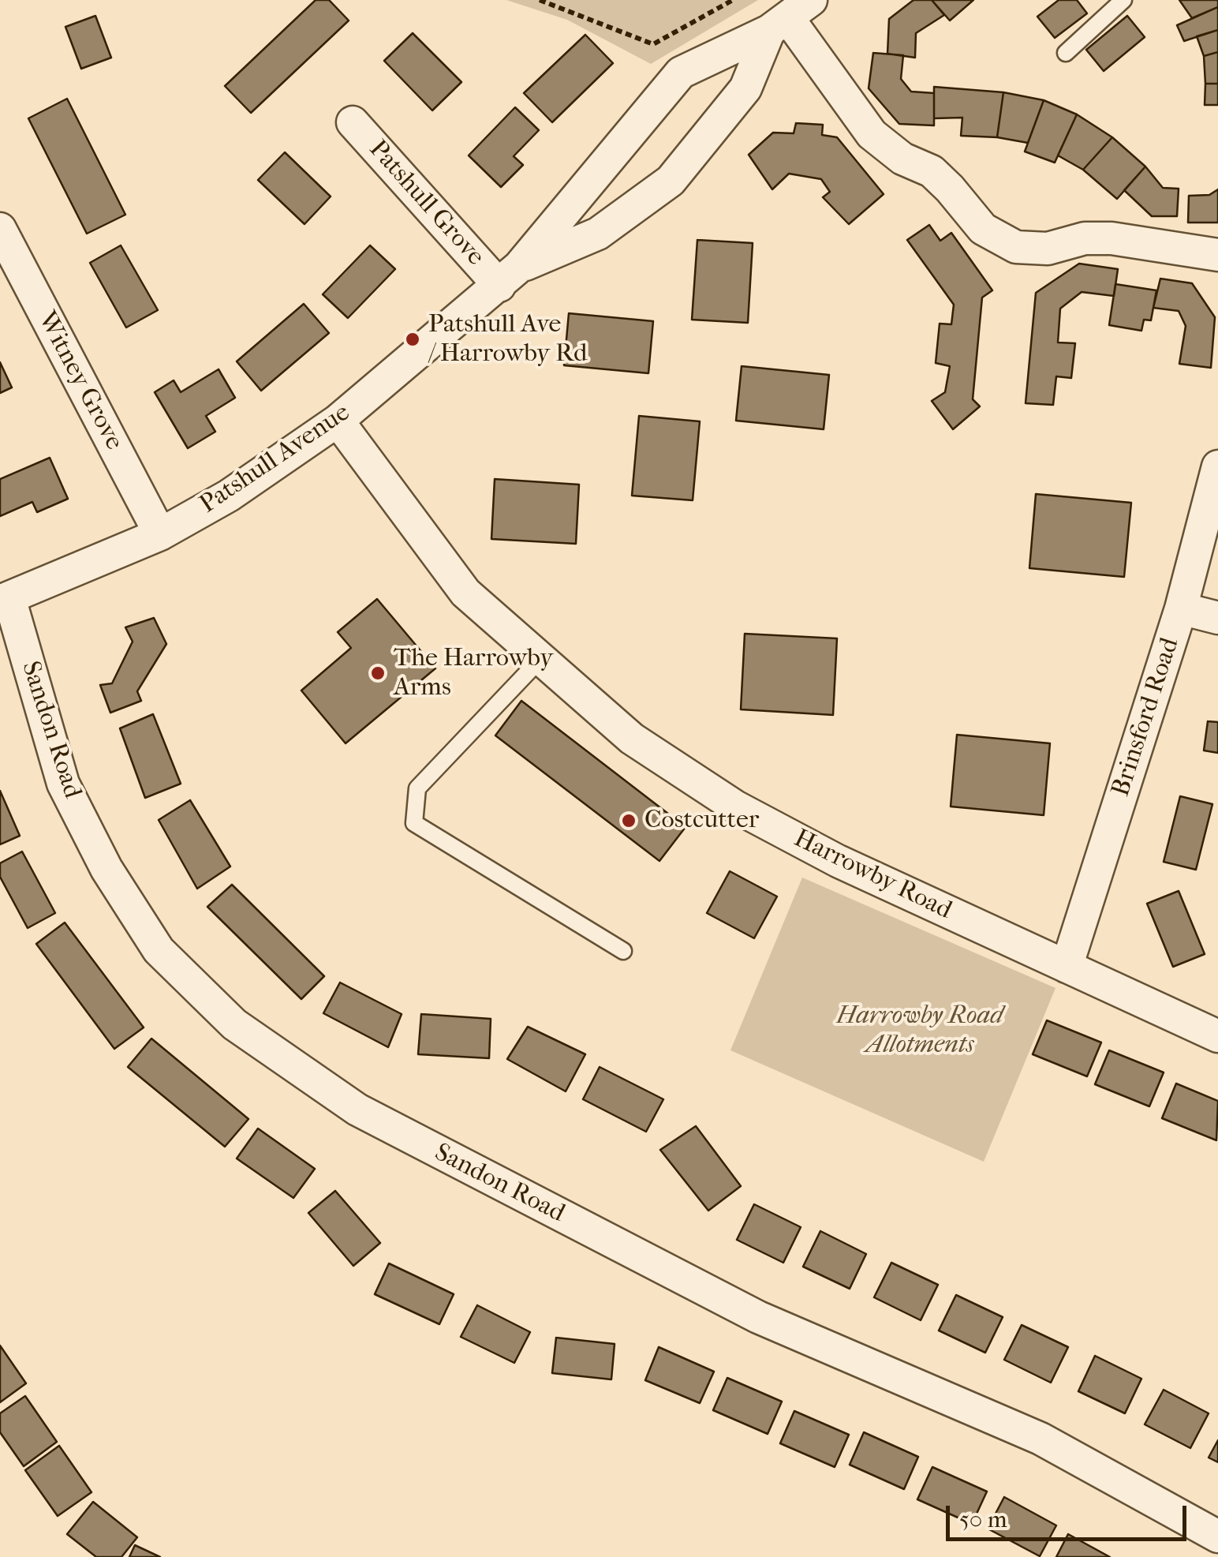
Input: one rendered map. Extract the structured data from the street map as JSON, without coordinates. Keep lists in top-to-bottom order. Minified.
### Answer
{"streets":{"street":["Patshull Grove","Witney Grove","Patshull Avenue","Brinsford Road","Sandon Road","Harrowby Road"]},"crossings":[["Patshull Grove","Patshull Avenue"],["Witney Grove","Patshull Avenue"],["Patshull Avenue","Sandon Road"],["Patshull Avenue","Harrowby Road"],["Brinsford Road","Harrowby Road"]],"parks":["Harrowby Road Allotments"],"places":["Patshull Ave / Harrowby Rd","The Harrowby Arms","Costcutter"],"scale_bar":"50 m"}
